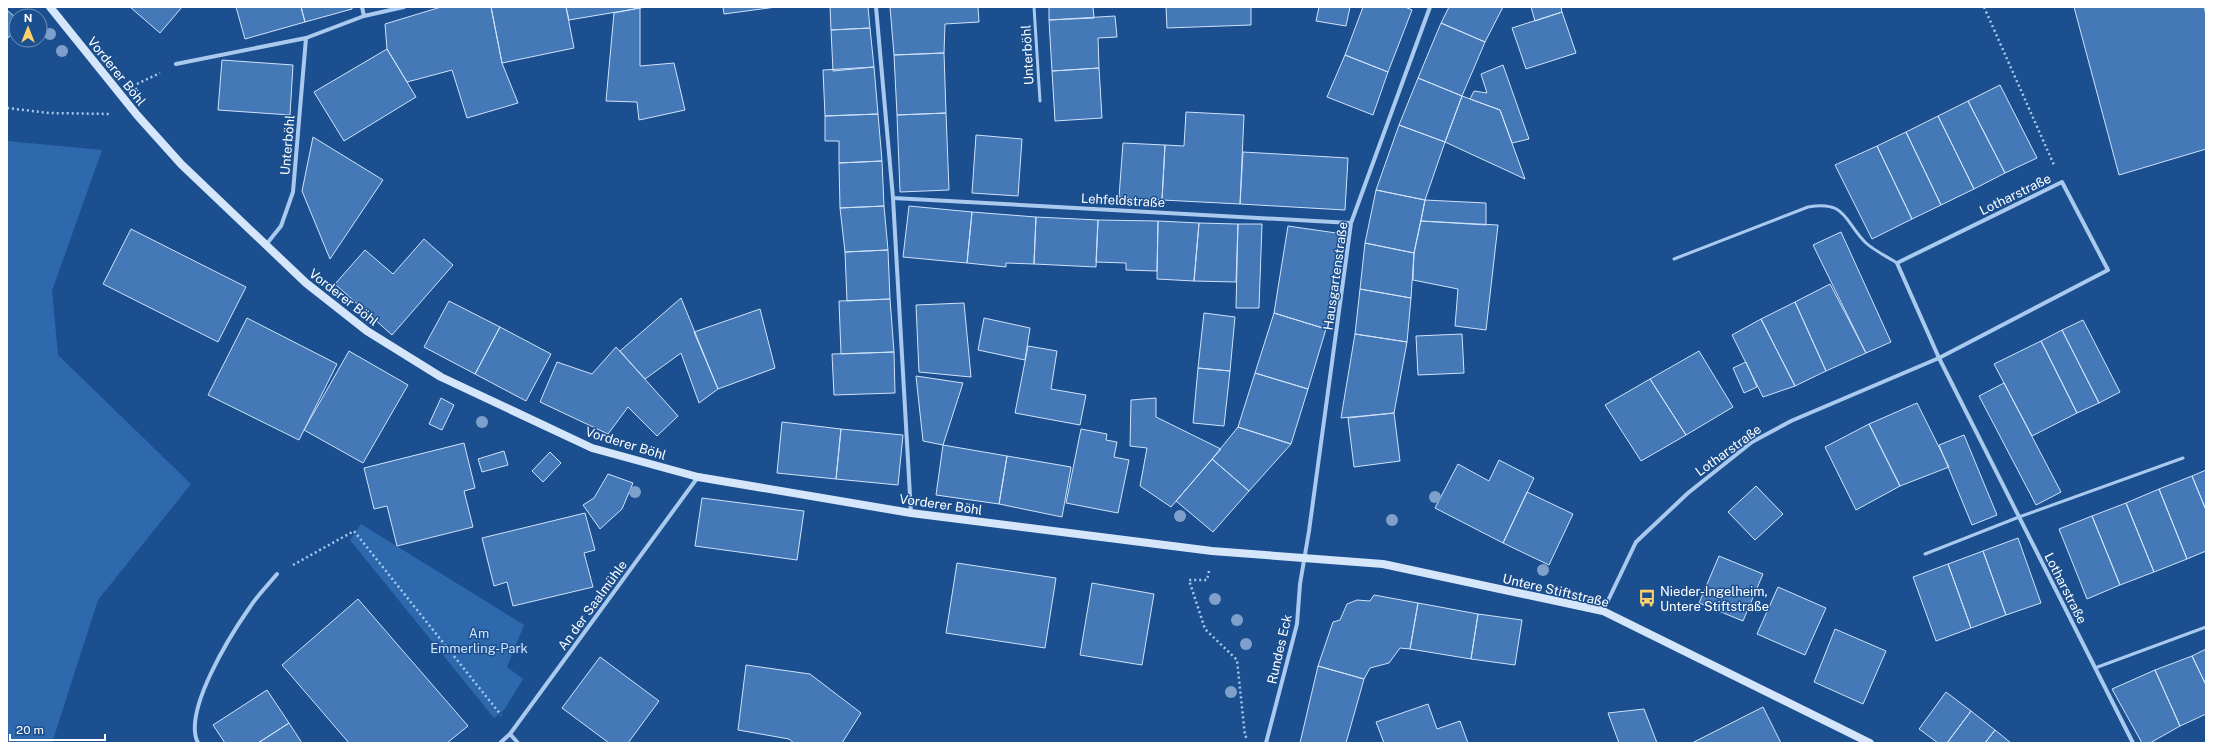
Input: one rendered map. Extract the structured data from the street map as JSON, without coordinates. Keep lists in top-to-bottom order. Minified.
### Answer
{"streets":{"main road":["Vorderer Böhl","Untere Stiftstraße"],"street":["Unterböhl","Lotharstraße","Lehfeldstraße","Hausgartenstraße","An der Saalmühle","Rundes Eck"]},"crossings":[["Unterböhl","Vorderer Böhl"],["Vorderer Böhl","Hausgartenstraße"],["Vorderer Böhl","Untere Stiftstraße"],["Vorderer Böhl","An der Saalmühle"],["Vorderer Böhl","Rundes Eck"],["Lotharstraße","Untere Stiftstraße"],["Lehfeldstraße","Hausgartenstraße"],["Hausgartenstraße","Untere Stiftstraße"],["Hausgartenstraße","Rundes Eck"],["Untere Stiftstraße","Rundes Eck"]],"parks":["Am Emmerling-Park"],"places":{"bus stop":["Nieder-Ingelheim, Untere Stiftstraße"]},"scale_bar":"20 m","north":"top"}
